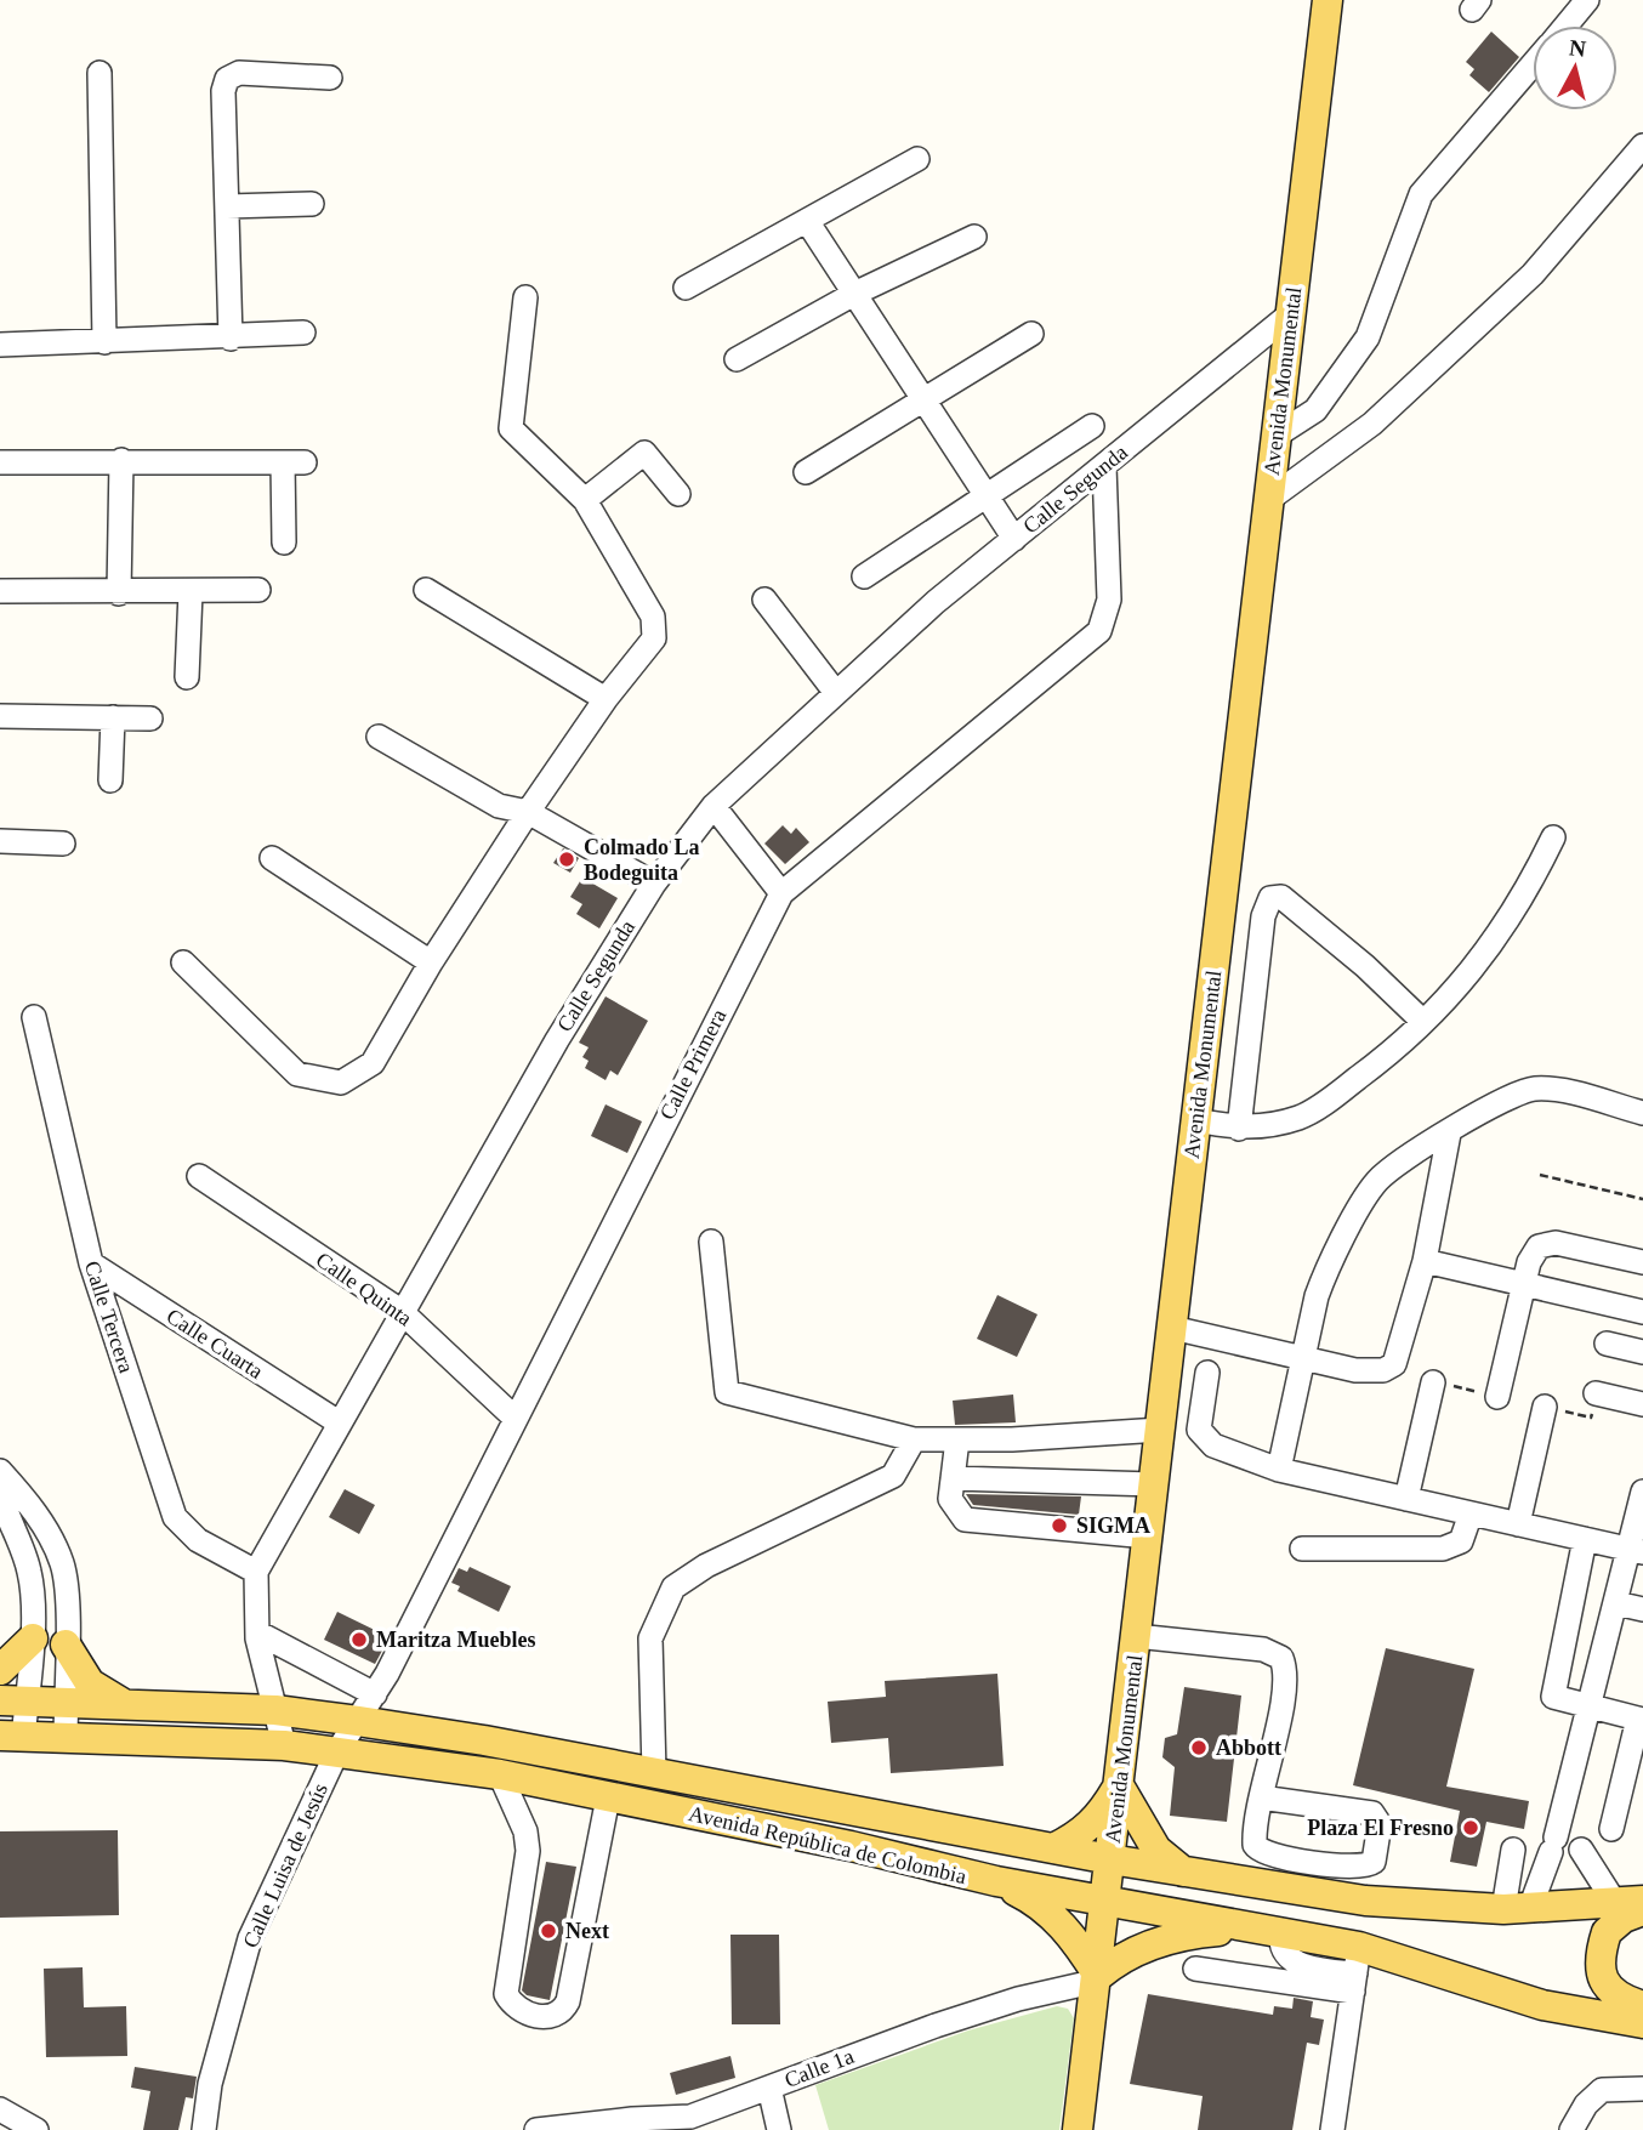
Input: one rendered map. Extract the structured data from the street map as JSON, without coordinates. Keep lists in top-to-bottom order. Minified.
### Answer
{"streets":{"main road":["Avenida Monumental","Avenida República de Colombia"],"street":["Calle Segunda","Calle Primera","Calle Quinta","Calle Tercera","Calle Cuarta","Calle Luisa de Jesús","Calle 1a"]},"crossings":[["Avenida Monumental","Calle Segunda"],["Avenida Monumental","Avenida República de Colombia"],["Avenida Monumental","Calle 1a"],["Calle Segunda","Calle Primera"],["Calle Segunda","Calle Quinta"],["Calle Segunda","Calle Tercera"],["Calle Segunda","Calle Cuarta"],["Calle Primera","Calle Quinta"],["Calle Primera","Avenida República de Colombia"],["Calle Primera","Calle Luisa de Jesús"],["Calle Tercera","Calle Cuarta"],["Avenida República de Colombia","Calle Luisa de Jesús"]],"places":["Colmado La Bodeguita","SIGMA","Maritza Muebles","Abbott","Plaza El Fresno","Next"],"north":"top"}
